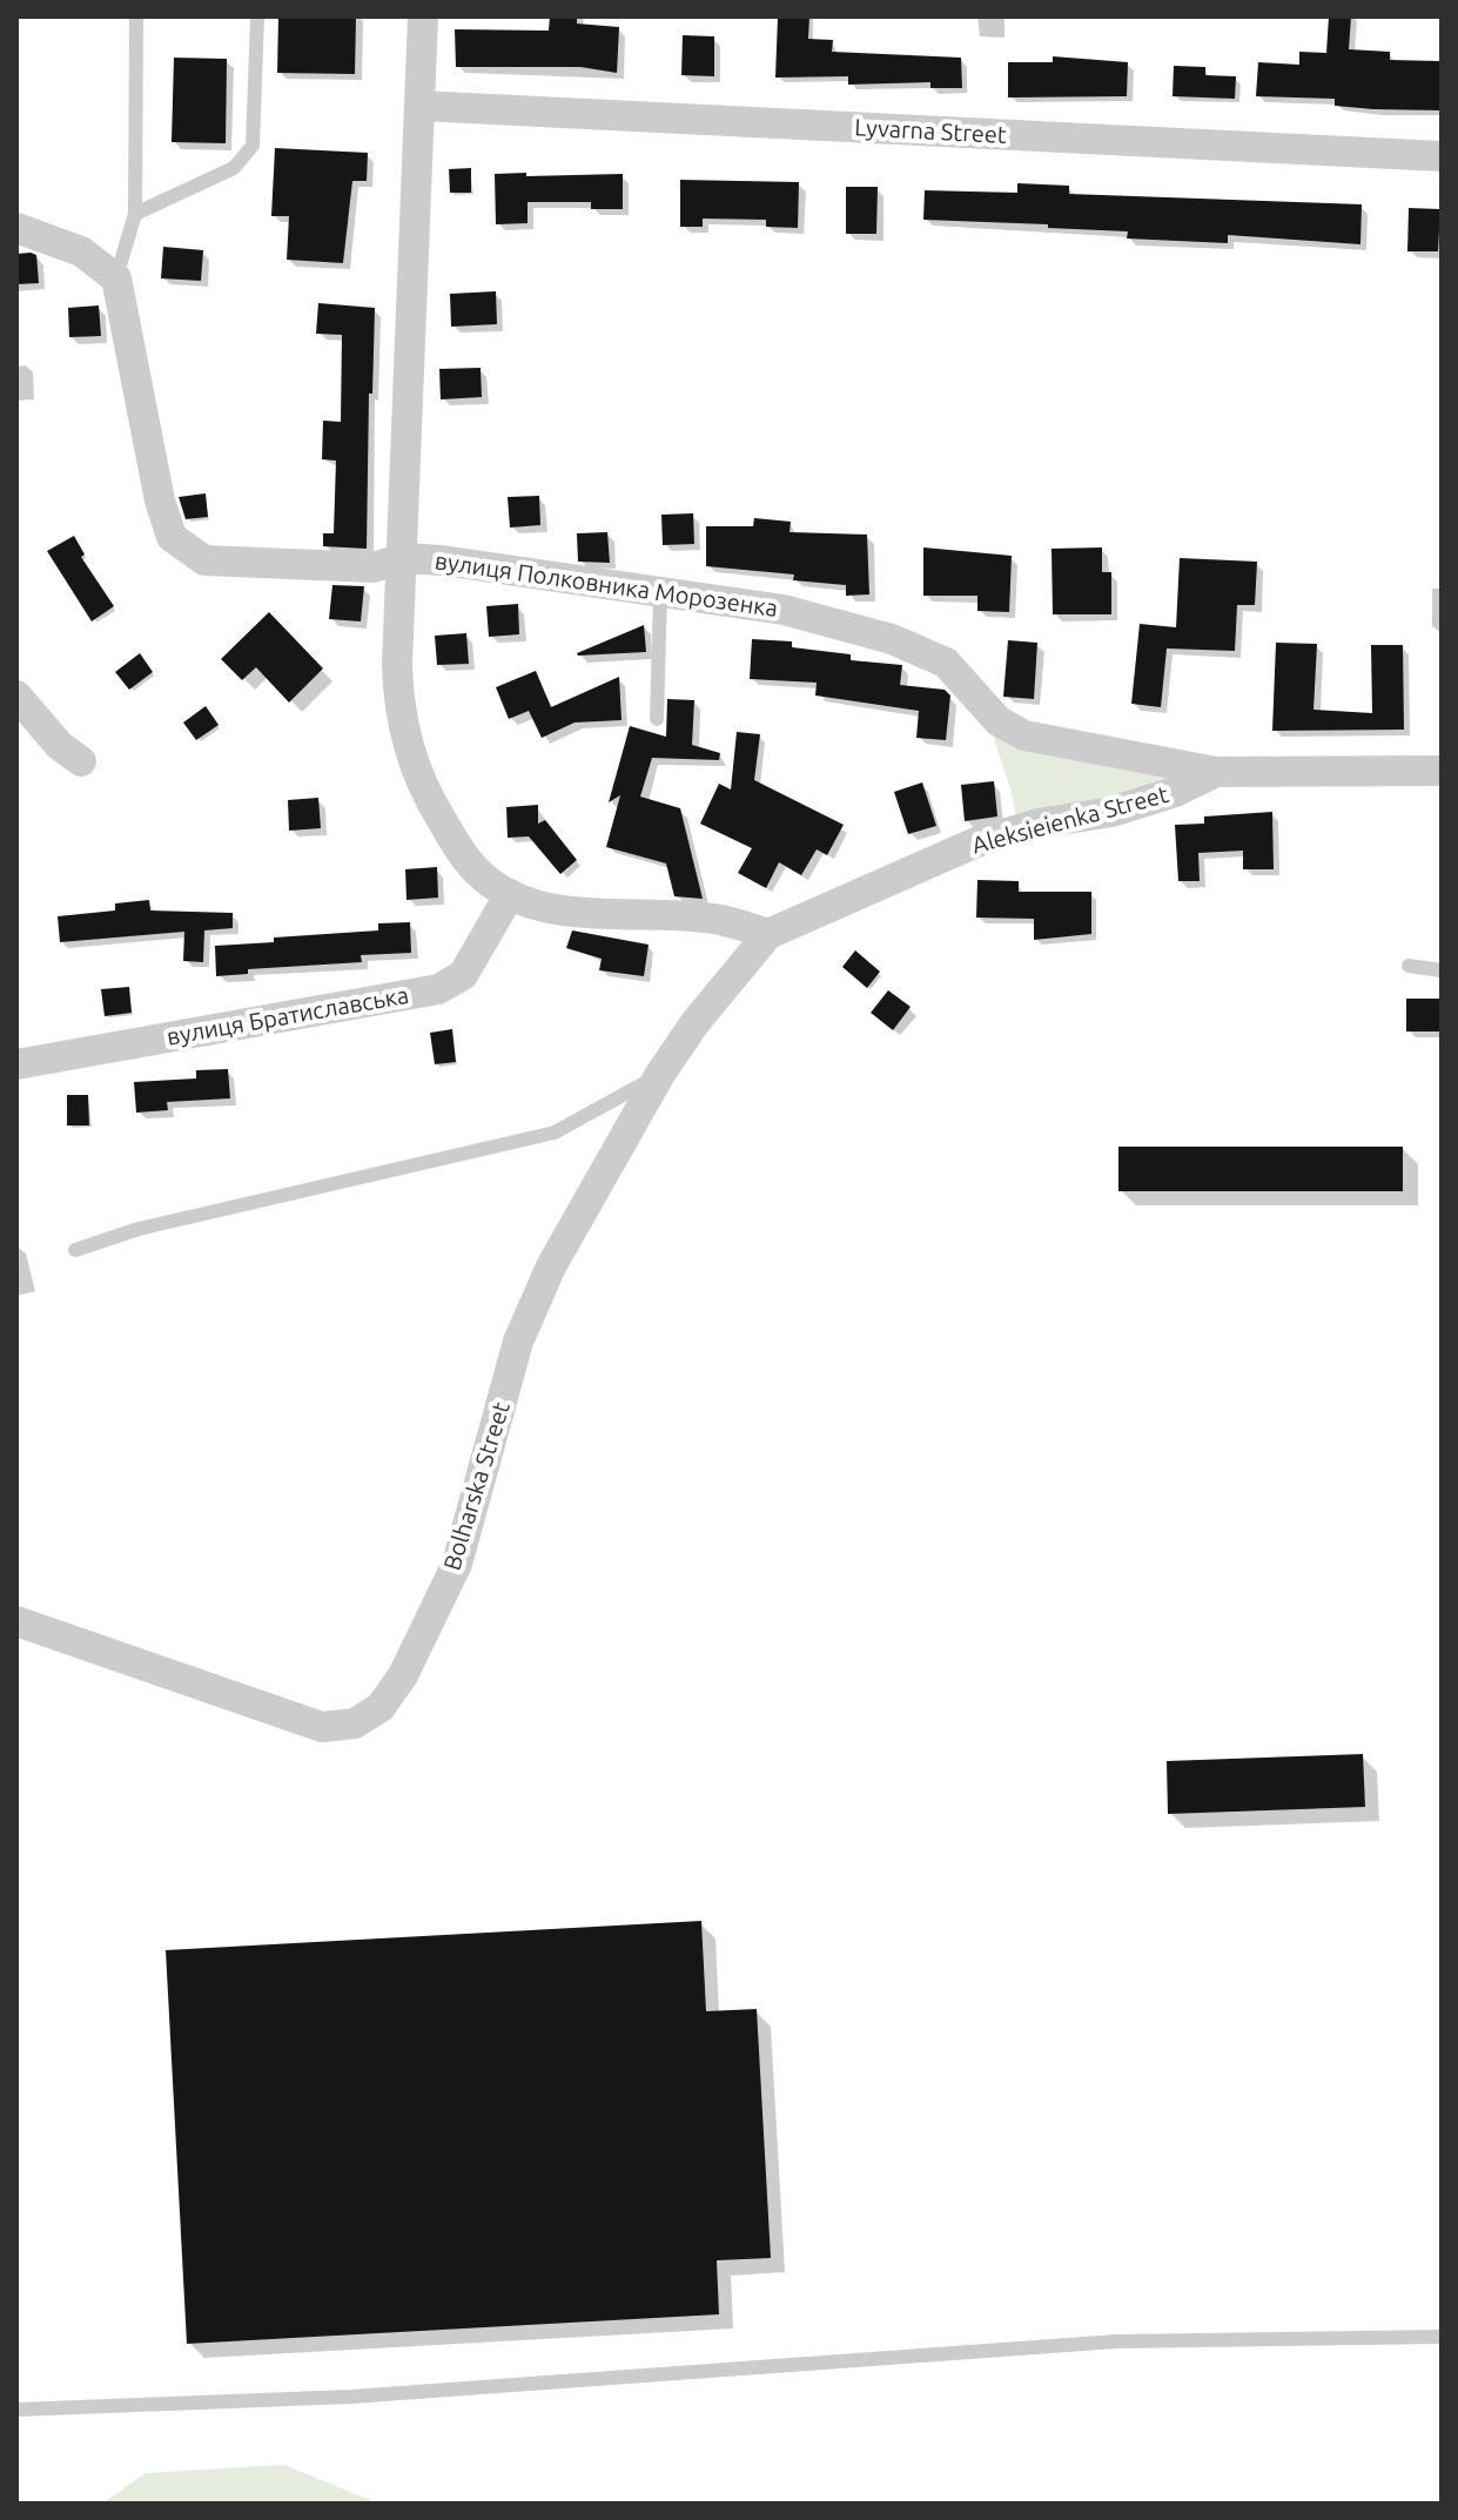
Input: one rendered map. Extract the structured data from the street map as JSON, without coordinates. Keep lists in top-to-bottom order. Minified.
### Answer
{"streets":{"street":["Lyvarna Street","вулиця Полковника Морозенка","Aleksieienka Street","вулиця Братиславська","Bolharska Street"]},"crossings":[["вулиця Полковника Морозенка","Aleksieienka Street"],["Aleksieienka Street","Bolharska Street"]]}
